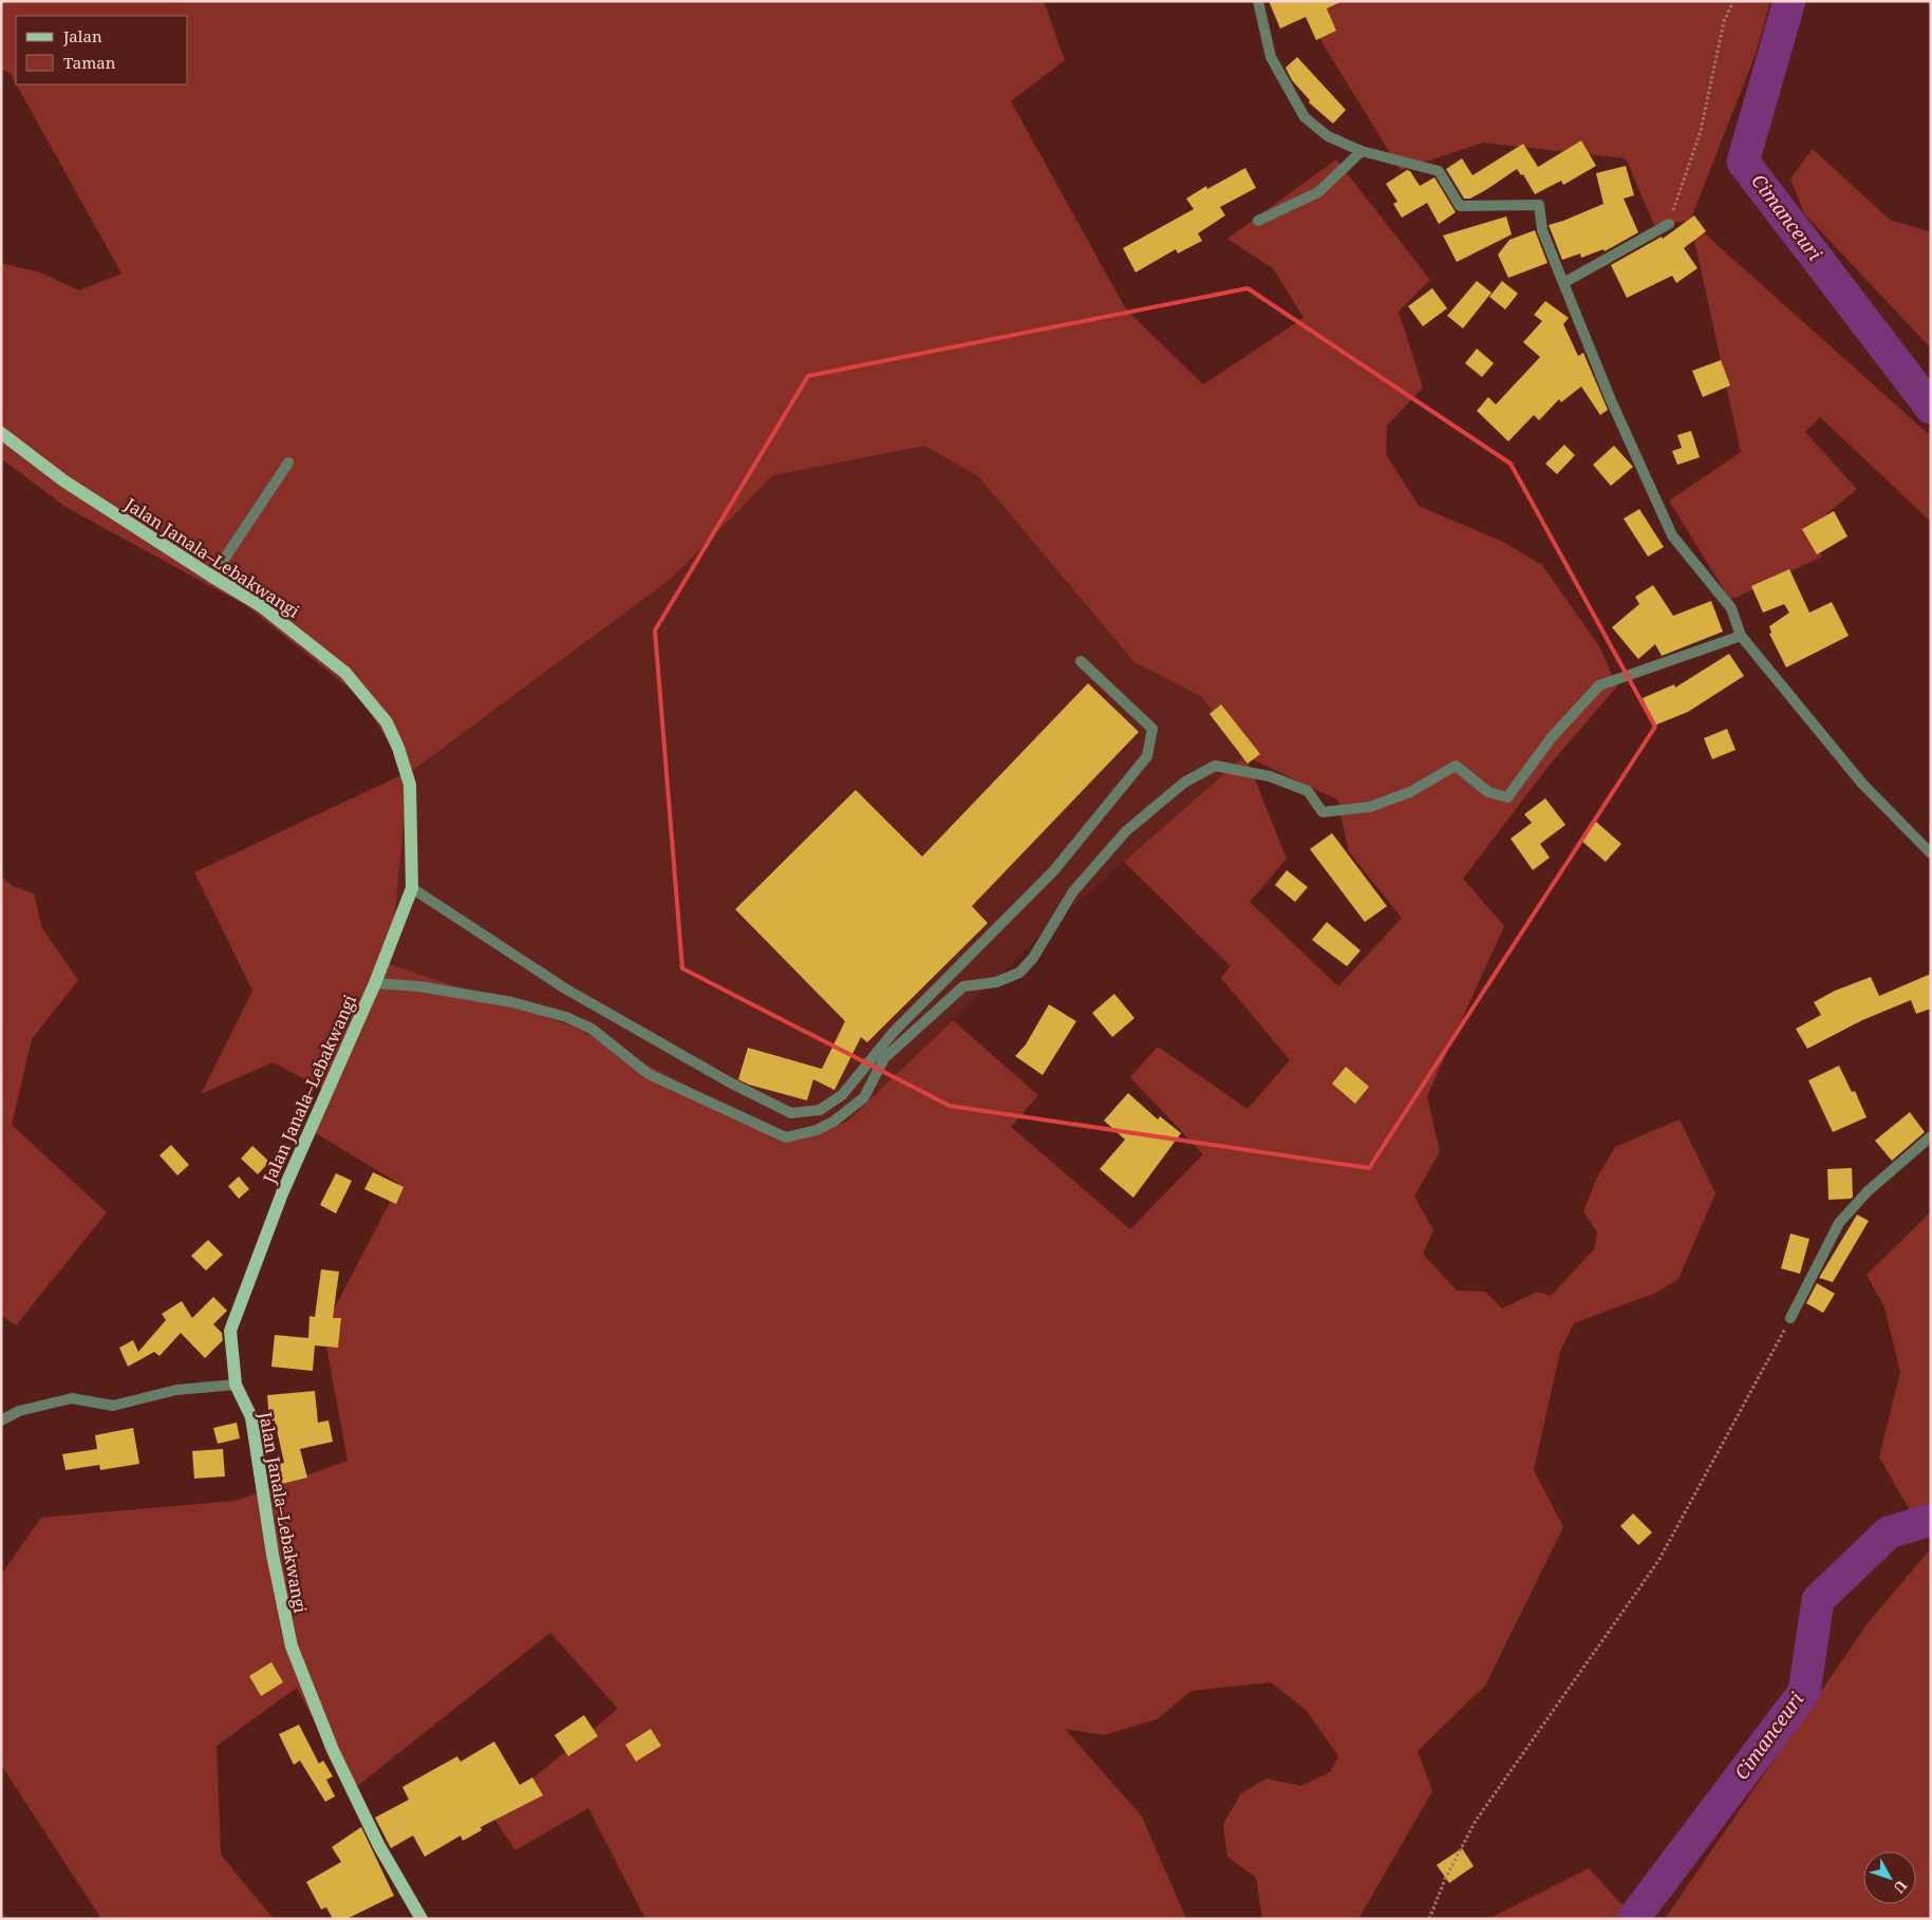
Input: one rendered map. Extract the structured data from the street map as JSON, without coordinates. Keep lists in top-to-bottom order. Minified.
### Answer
{"streets":{"main road":["Jalan Janala–Lebakwangi"]},"water":["Cimanceuri"],"legend":["Jalan","Taman"],"north":"bottom right"}
